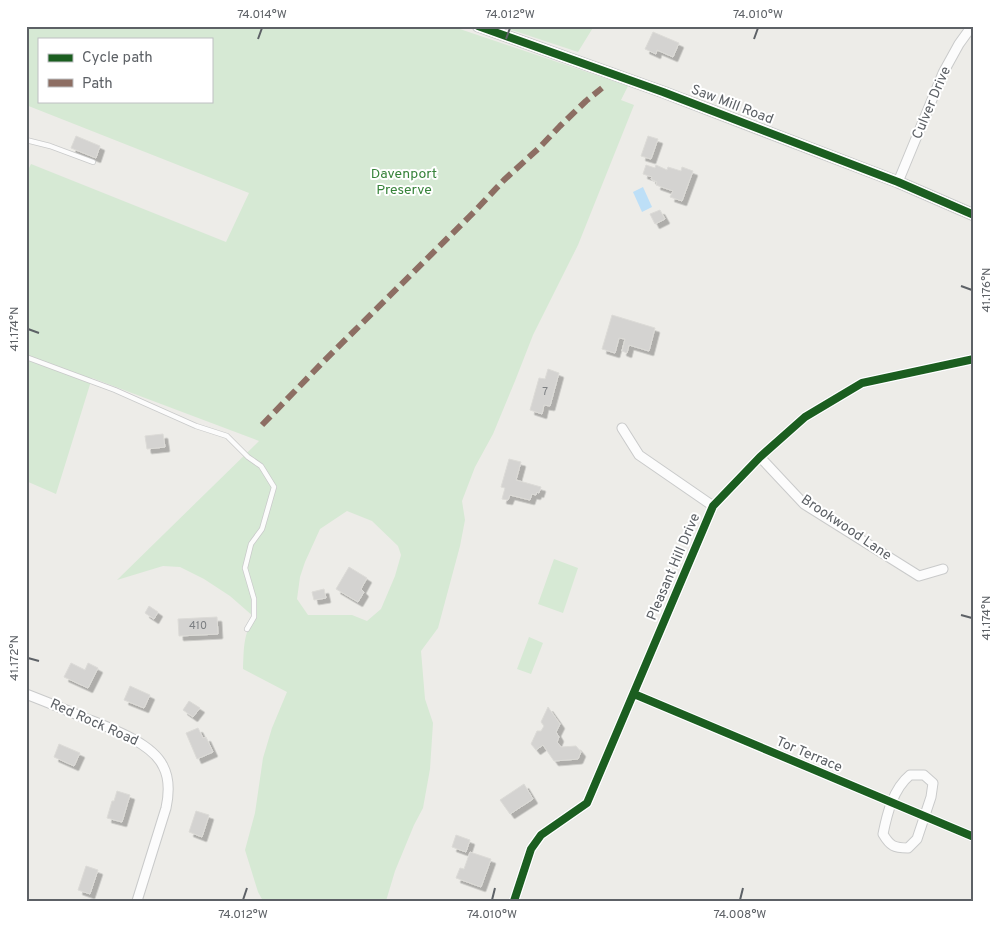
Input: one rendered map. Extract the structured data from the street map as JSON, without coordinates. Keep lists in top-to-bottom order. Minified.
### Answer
{"streets":{"street":["Culver Drive","Saw Mill Road","Brookwood Lane","Pleasant Hill Drive","Red Rock Road","Tor Terrace"]},"crossings":[["Culver Drive","Saw Mill Road"],["Brookwood Lane","Pleasant Hill Drive"],["Pleasant Hill Drive","Tor Terrace"]],"parks":["Davenport Preserve"],"house_numbers":["7","410"],"legend":["Cycle path","Path"],"coordinates":["74.014°W","74.012°W","74.010°W","41.176°N","41.174°N","41.172°N","74.008°W"]}
